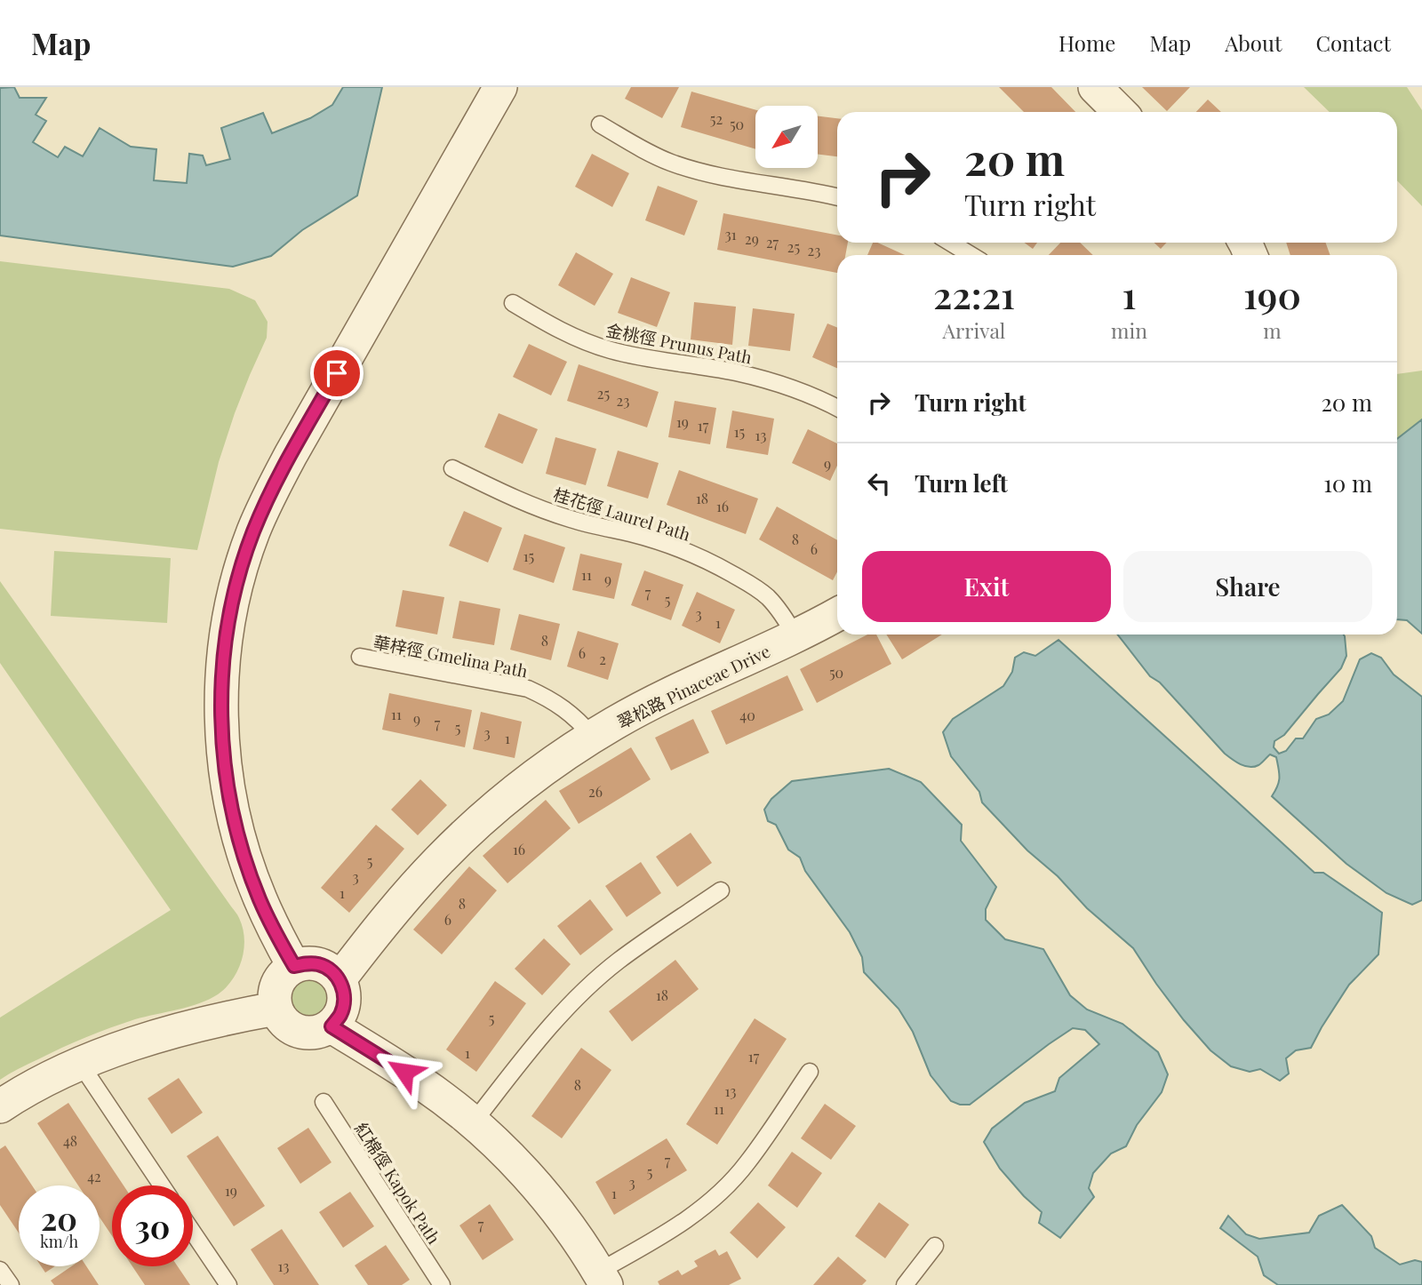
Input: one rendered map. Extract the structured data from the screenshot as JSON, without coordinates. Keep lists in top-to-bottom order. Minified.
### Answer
{"streets":{"street":["翠松路 Pinaceae Drive"],"lane":["金桃徑 Prunus Path","桂花徑 Laurel Path","華梓徑 Gmelina Path","紅棉徑 Kapok Path"]},"crossings":[["桂花徑 Laurel Path","翠松路 Pinaceae Drive"],["華梓徑 Gmelina Path","翠松路 Pinaceae Drive"]],"house_numbers":["52","50","31","29","27","25","23","25","23","19","17","15","13","9","18","16","8","6","15","11","9","7","5","3","1","8","6","2","50","11","40","9","7","5","3","1","26","16","5","3","1","8","6","18","5","1","17","8","13","11","48","7","5","42","3","19","1","7","13"],"north":"bottom left","page":{"header":"Map","nav":["Home","Map","About","Contact"],"turn":["20 m","Turn right"],"eta":["22:21","Arrival","1","min","190","m"],"list":[{"name":"Turn right","value":"20 m"},{"name":"Turn left","value":"10 m"}],"buttons":["Exit","Share"],"speed":"20 km/h","limit":"30"}}
